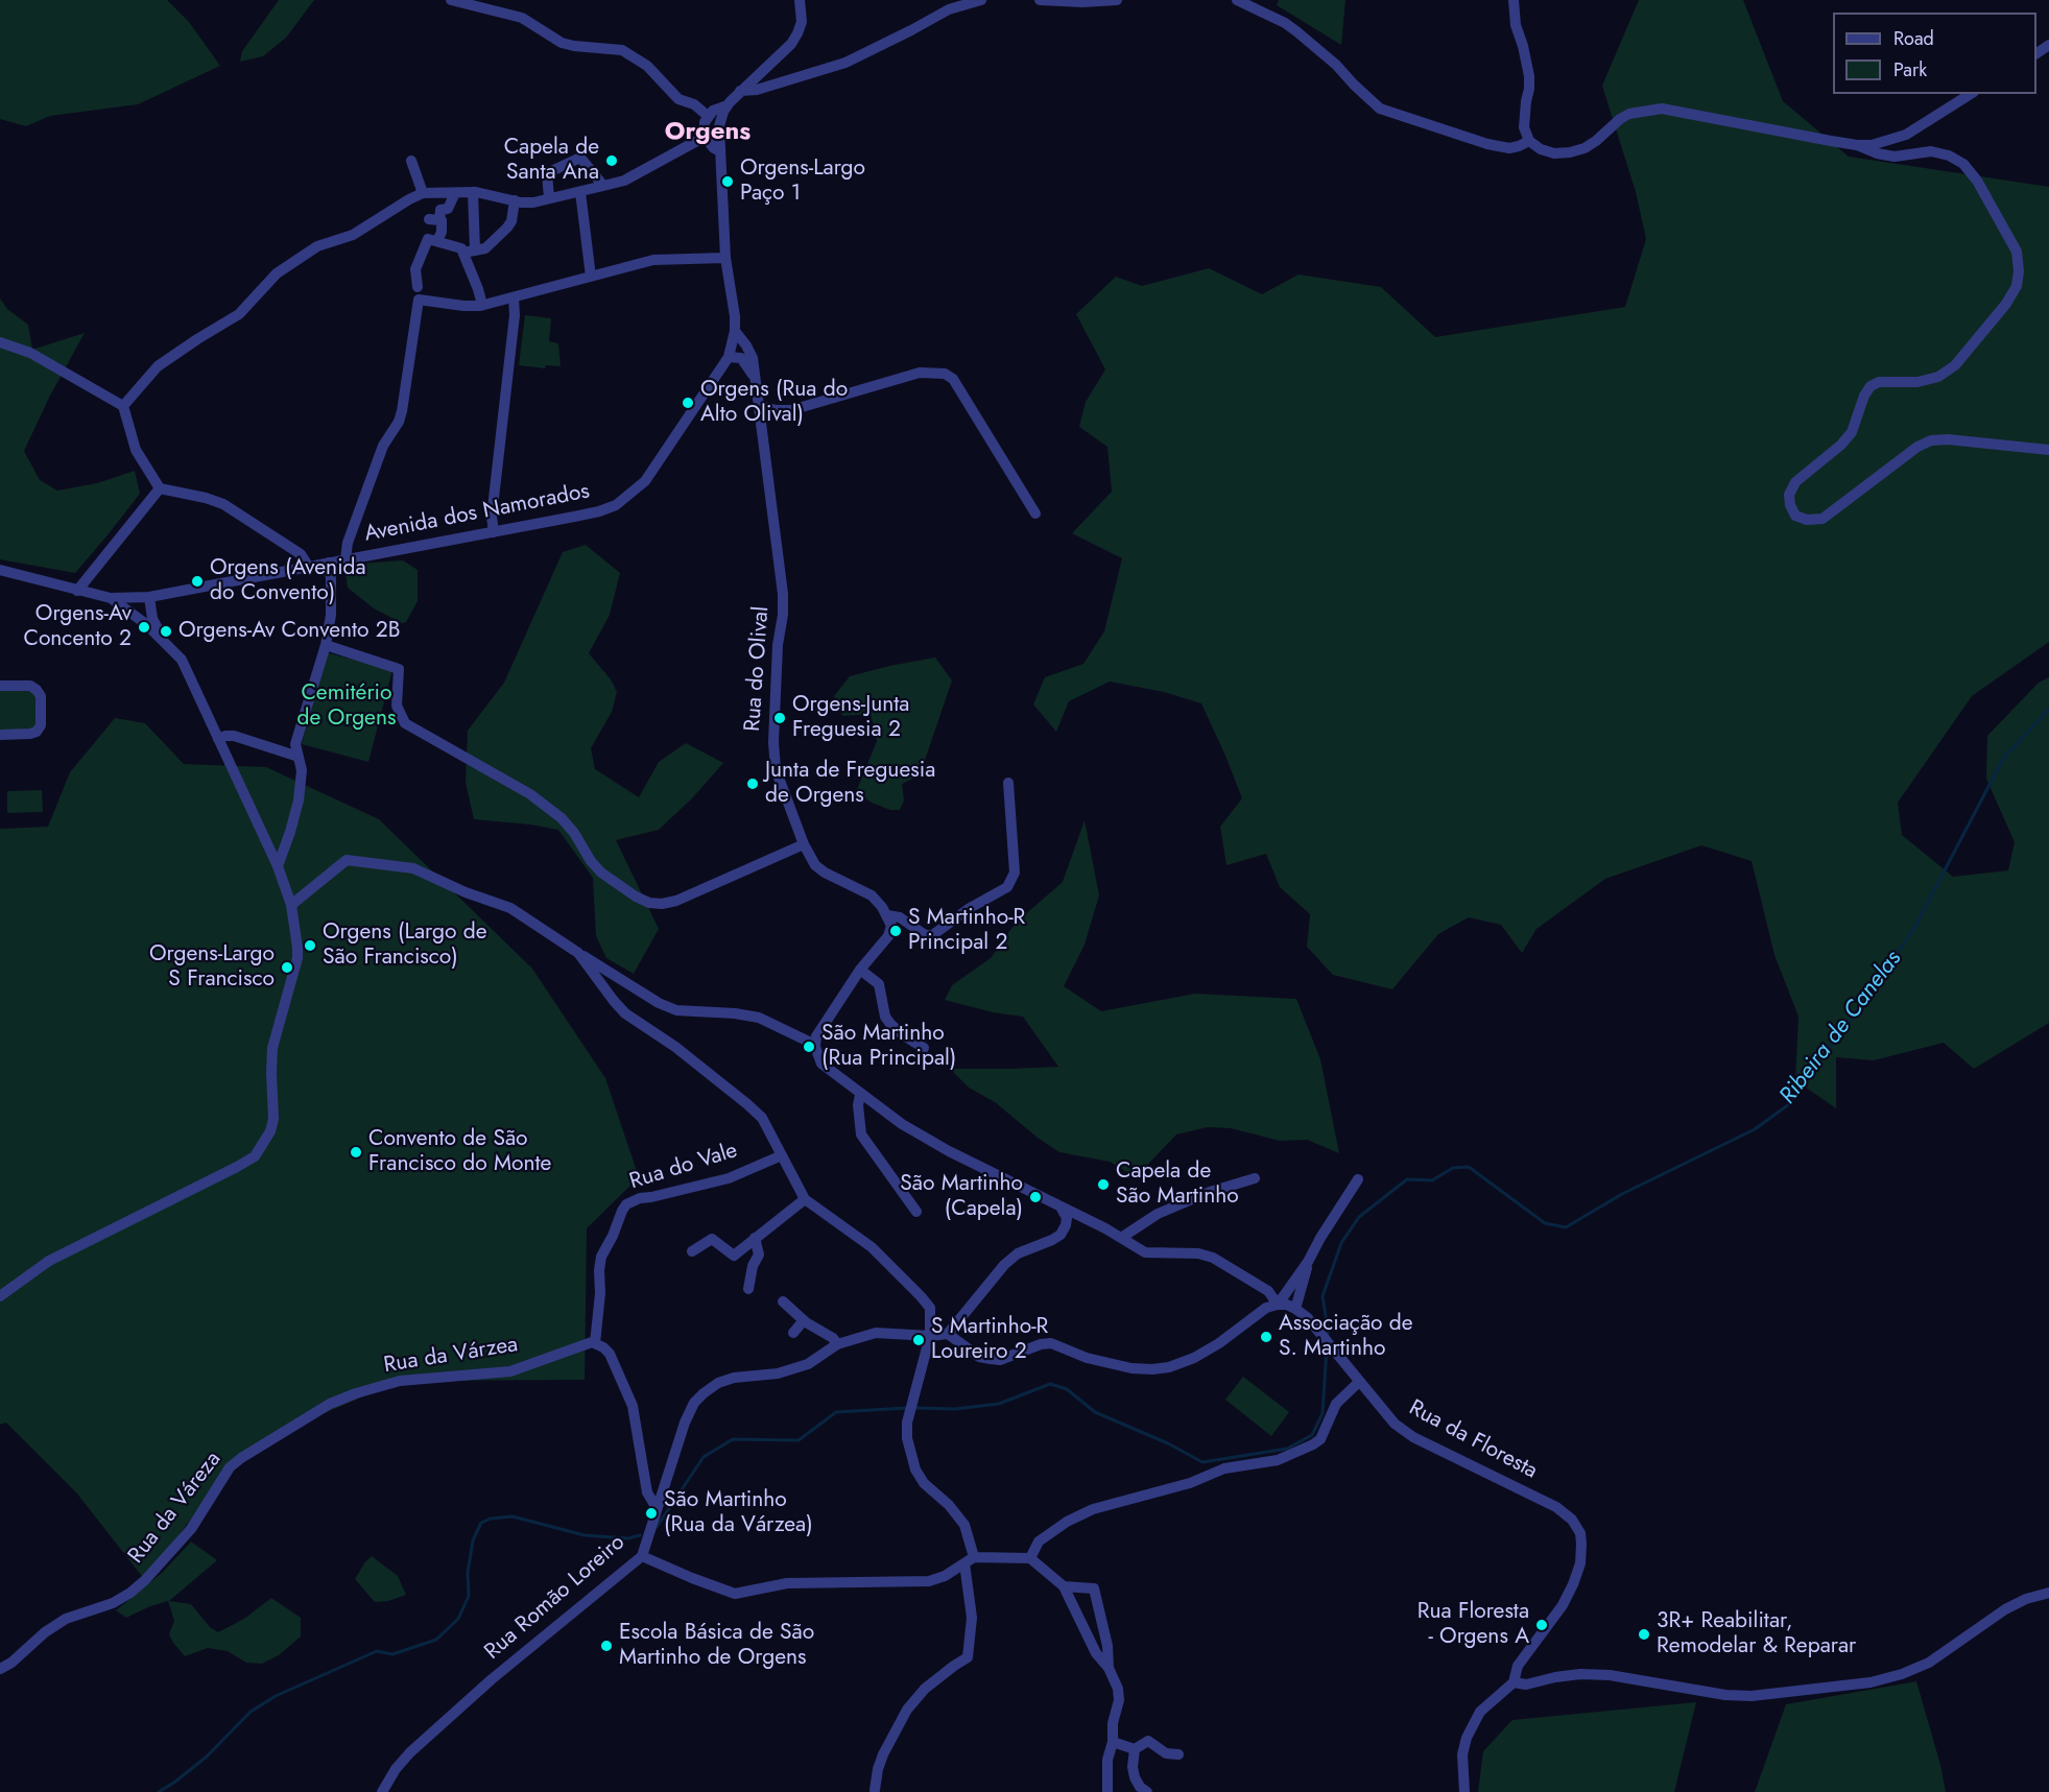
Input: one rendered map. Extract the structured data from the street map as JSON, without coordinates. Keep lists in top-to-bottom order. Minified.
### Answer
{"streets":{"street":["Avenida dos Namorados","Rua do Olival","Rua do Vale","Rua da Várzea","Rua da Floresta","Rua da Váreza","Rua Romão Loreiro"]},"crossings":[["Avenida dos Namorados","Rua do Olival"],["Rua do Vale","Rua da Várzea"],["Rua da Várzea","Rua da Váreza"]],"districts":["Orgens"],"water":["Ribeira de Canelas"],"parks":["Cemitério de Orgens"],"places":["Capela de Santa Ana","Orgens-Largo Paço 1","Orgens (Rua do Alto Olival)","Orgens (Avenida do Convento)","Orgens-Av Concento 2","Orgens-Av Convento 2B","Orgens-Junta Freguesia 2","Junta de Freguesia de Orgens","S Martinho-R Principal 2","Orgens (Largo de São Francisco)","Orgens-Largo S Francisco","São Martinho (Rua Principal)","Convento de São Francisco do Monte","Capela de São Martinho","São Martinho (Capela)","Associação de S. Martinho","S Martinho-R Loureiro 2","São Martinho (Rua da Várzea)","Rua Floresta - Orgens A","3R+ Reabilitar, Remodelar & Reparar","Escola Básica de São Martinho de Orgens"],"legend":["Road","Park"]}
